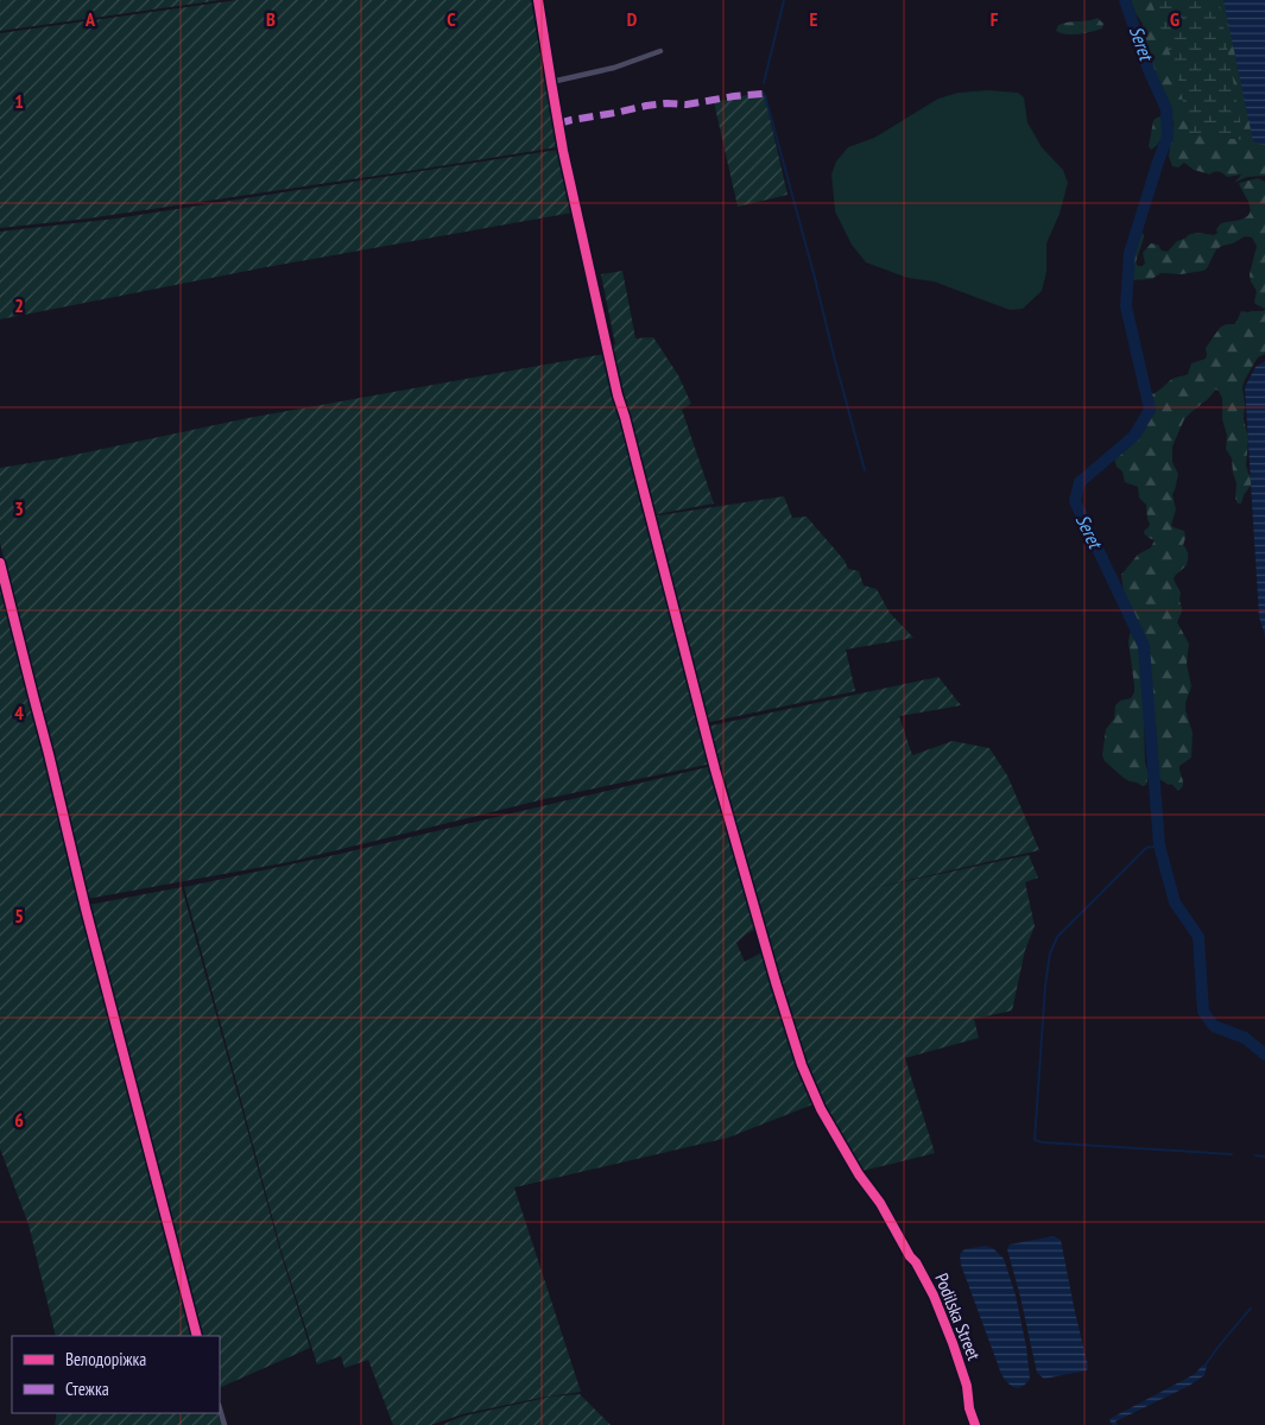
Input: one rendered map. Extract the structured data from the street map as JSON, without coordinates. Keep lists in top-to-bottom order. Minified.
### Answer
{"streets":{"street":["Podilska Street"]},"water":["Seret"],"legend":["Велодоріжка","Стежка"],"grid":{"columns":["A","B","C","D","E","F","G"],"rows":["1","2","3","4","5","6"]}}
